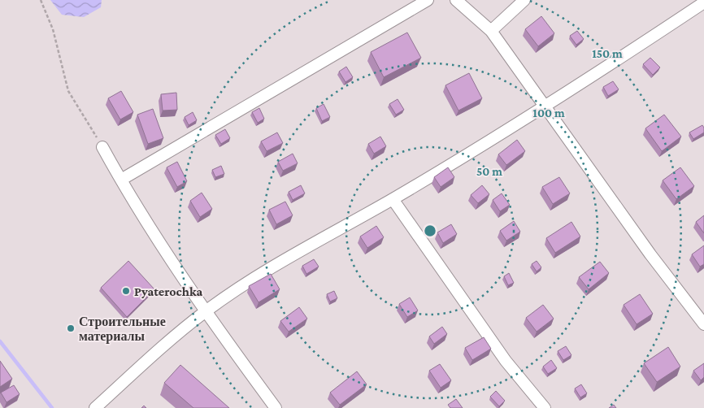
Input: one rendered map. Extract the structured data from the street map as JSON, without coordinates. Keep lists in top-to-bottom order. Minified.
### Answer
{"places":["Pyaterochka","Строительные материалы"],"rings":["150 m","100 m","50 m"]}
